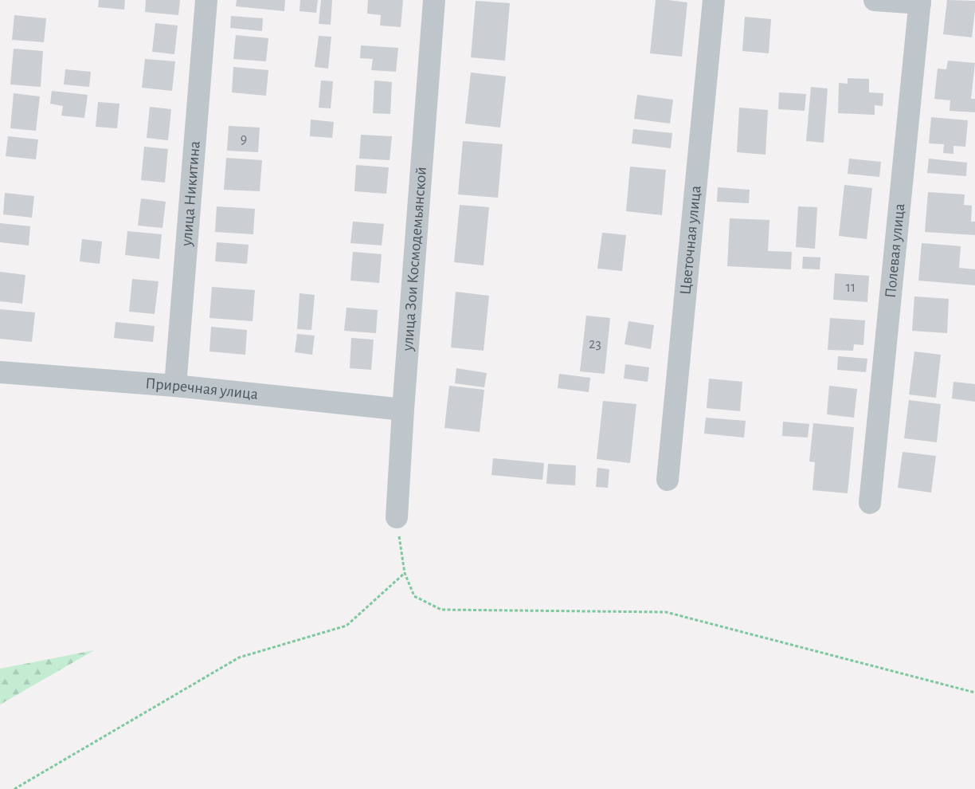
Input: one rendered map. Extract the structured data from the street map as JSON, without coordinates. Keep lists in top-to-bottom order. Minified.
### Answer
{"streets":{"street":["улица Никитина","Цветочная улица","Полевая улица","улица Зои Космодемьянской","Приречная улица"]},"crossings":[["улица Никитина","Приречная улица"],["улица Зои Космодемьянской","Приречная улица"]],"house_numbers":["9","11","23"]}
